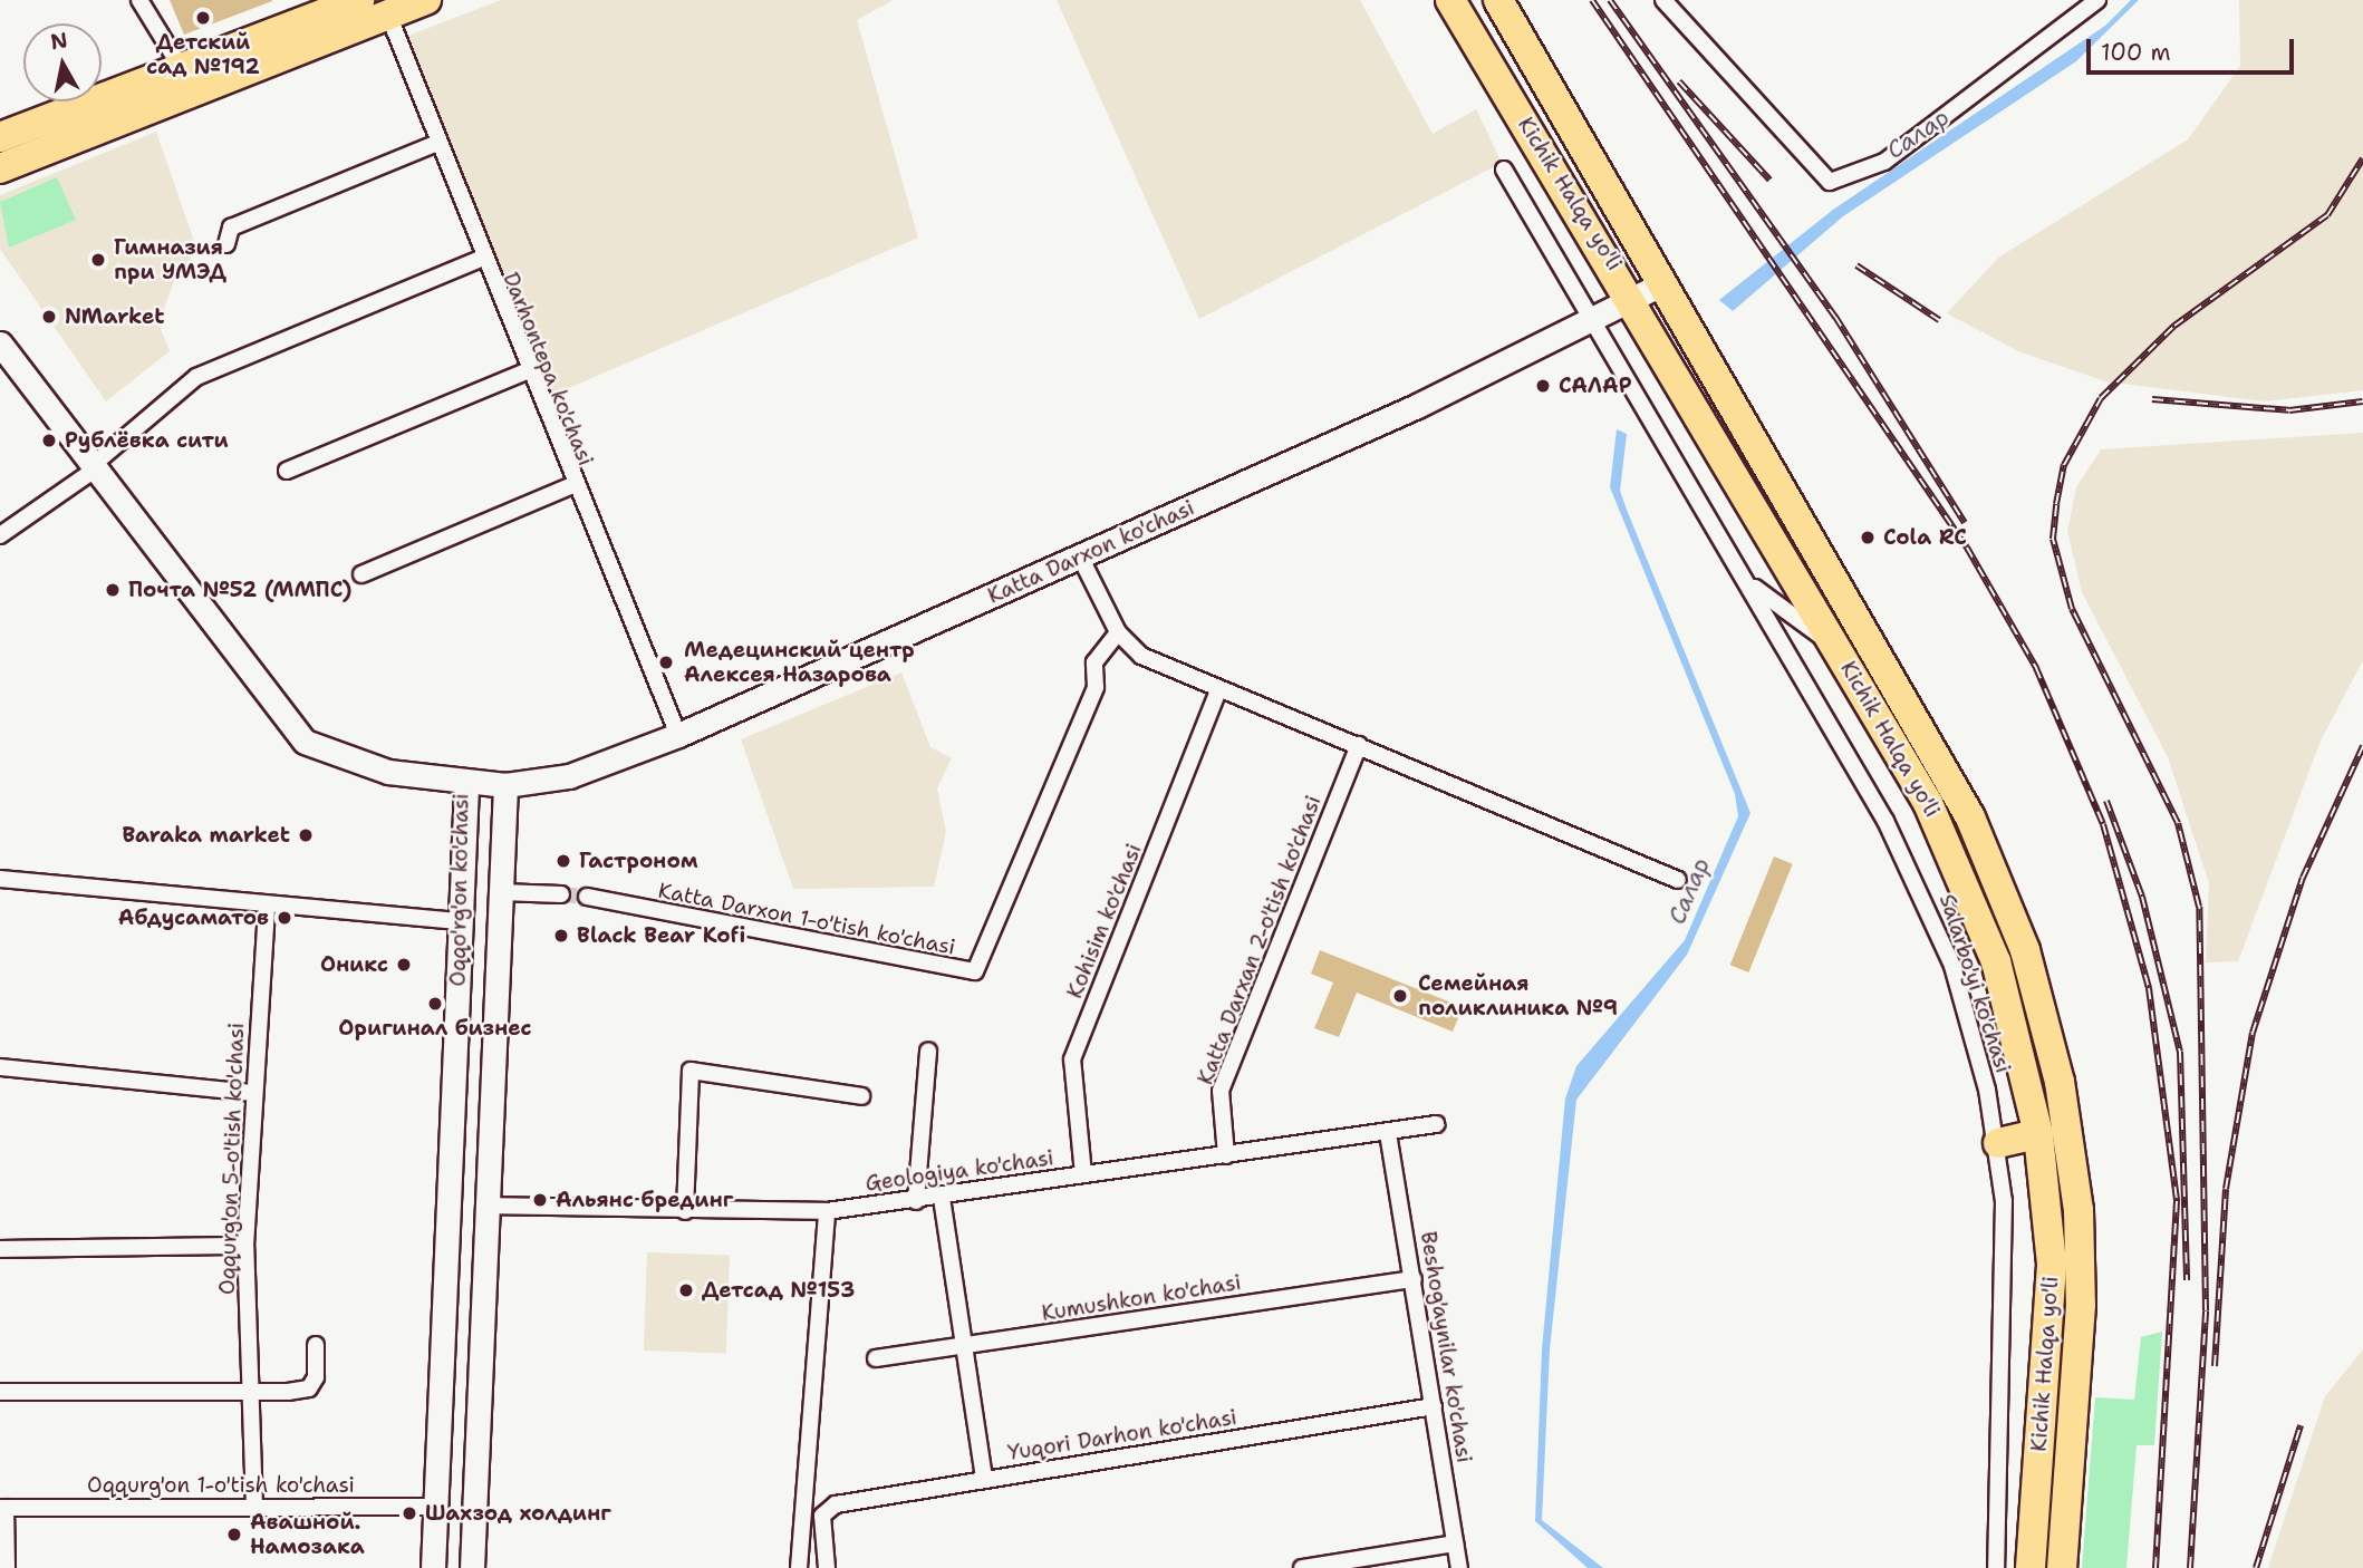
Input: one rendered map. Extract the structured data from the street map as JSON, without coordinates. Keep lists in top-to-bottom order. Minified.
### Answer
{"streets":{"highway":["Kichik Halqa yo'li"],"main road":["Katta Darxon ko'chasi","Oqqo'rg'on ko'chasi"],"street":["Darhontepa ko'chasi","Katta Darxon 1-o'tish ko'chasi","Kohisim ko'chasi","Katta Darxan 2-o'tish ko'chasi","Salarbo'yi ko'chasi","Oqqurg'on 5-o'tish ko'chasi","Geologiya ko'chasi","Kumushkon ko'chasi","Beshog'aynilar ko'chasi","Yuqori Darhon ko'chasi","Oqqurg'on 1-o'tish ko'chasi"]},"crossings":[["Kichik Halqa yo'li","Katta Darxon ko'chasi"],["Darhontepa ko'chasi","Katta Darxon ko'chasi"],["Katta Darxon ko'chasi","Oqqo'rg'on ko'chasi"],["Katta Darxon ko'chasi","Salarbo'yi ko'chasi"],["Oqqo'rg'on ko'chasi","Geologiya ko'chasi"],["Oqqo'rg'on ko'chasi","Oqqurg'on 1-o'tish ko'chasi"],["Kohisim ko'chasi","Geologiya ko'chasi"],["Katta Darxan 2-o'tish ko'chasi","Geologiya ko'chasi"],["Oqqurg'on 5-o'tish ko'chasi","Oqqurg'on 1-o'tish ko'chasi"],["Geologiya ko'chasi","Beshog'aynilar ko'chasi"],["Kumushkon ko'chasi","Beshog'aynilar ko'chasi"],["Beshog'aynilar ko'chasi","Yuqori Darhon ko'chasi"]],"water":["Салар"],"places":["Детский сад №192","Гимназия при УМЭД","NMarket","САЛАР","Рублёвка сити","Cola RC","Почта №52 (ММПС)","Медецинский центр Алексея Назарова","Baraka market","Гастроном","Абдусаматов","Black Bear Kofi","Оникс","Семейная поликлиника №9","Оригинал бизнес","Альянс брединг","Детсад №153","Шахзод холдинг","Авашной. Намозака"],"scale_bar":"100 m","north":"top"}
